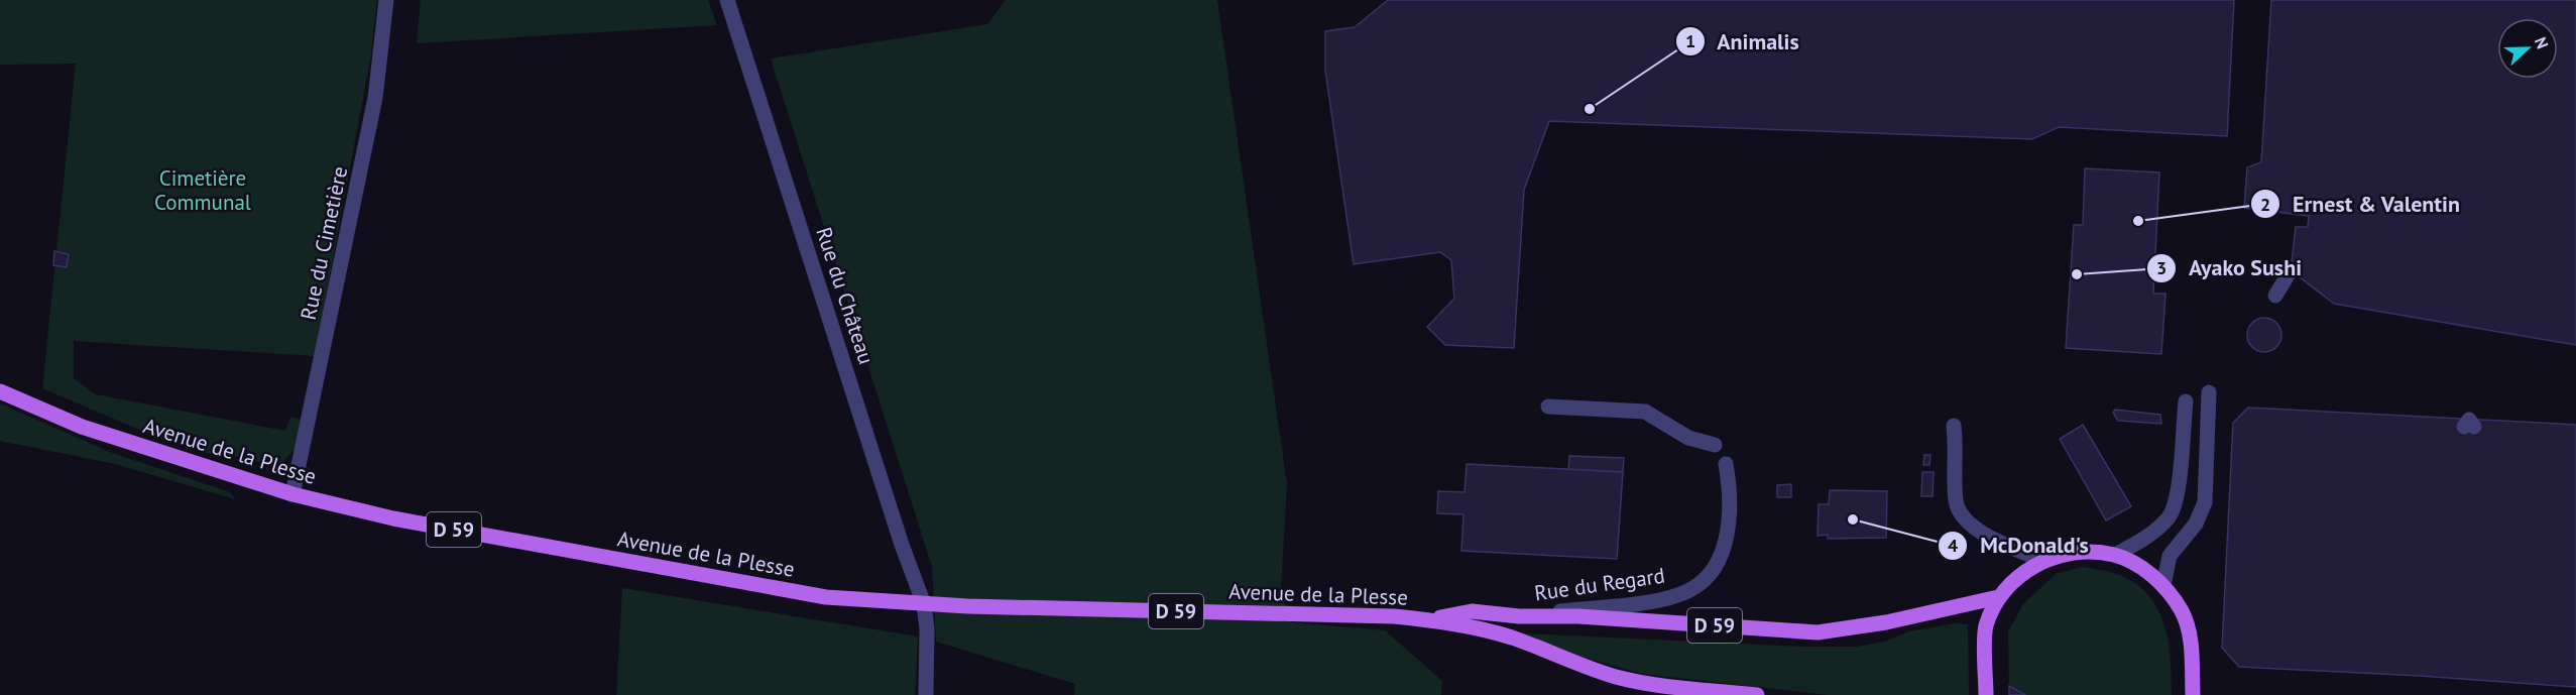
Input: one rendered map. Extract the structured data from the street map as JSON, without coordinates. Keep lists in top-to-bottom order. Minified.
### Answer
{"streets":{"main road":["Avenue de la Plesse","D 59"],"street":["Rue du Cimetière","Rue du Château","Rue du Regard"]},"crossings":[["Rue du Cimetière","Avenue de la Plesse"],["Rue du Château","Avenue de la Plesse"],["Avenue de la Plesse","Rue du Regard"]],"parks":["Cimetière Communal"],"places":["Animalis","Ernest & Valentin","Ayako Sushi","McDonald's"],"north":"right"}
